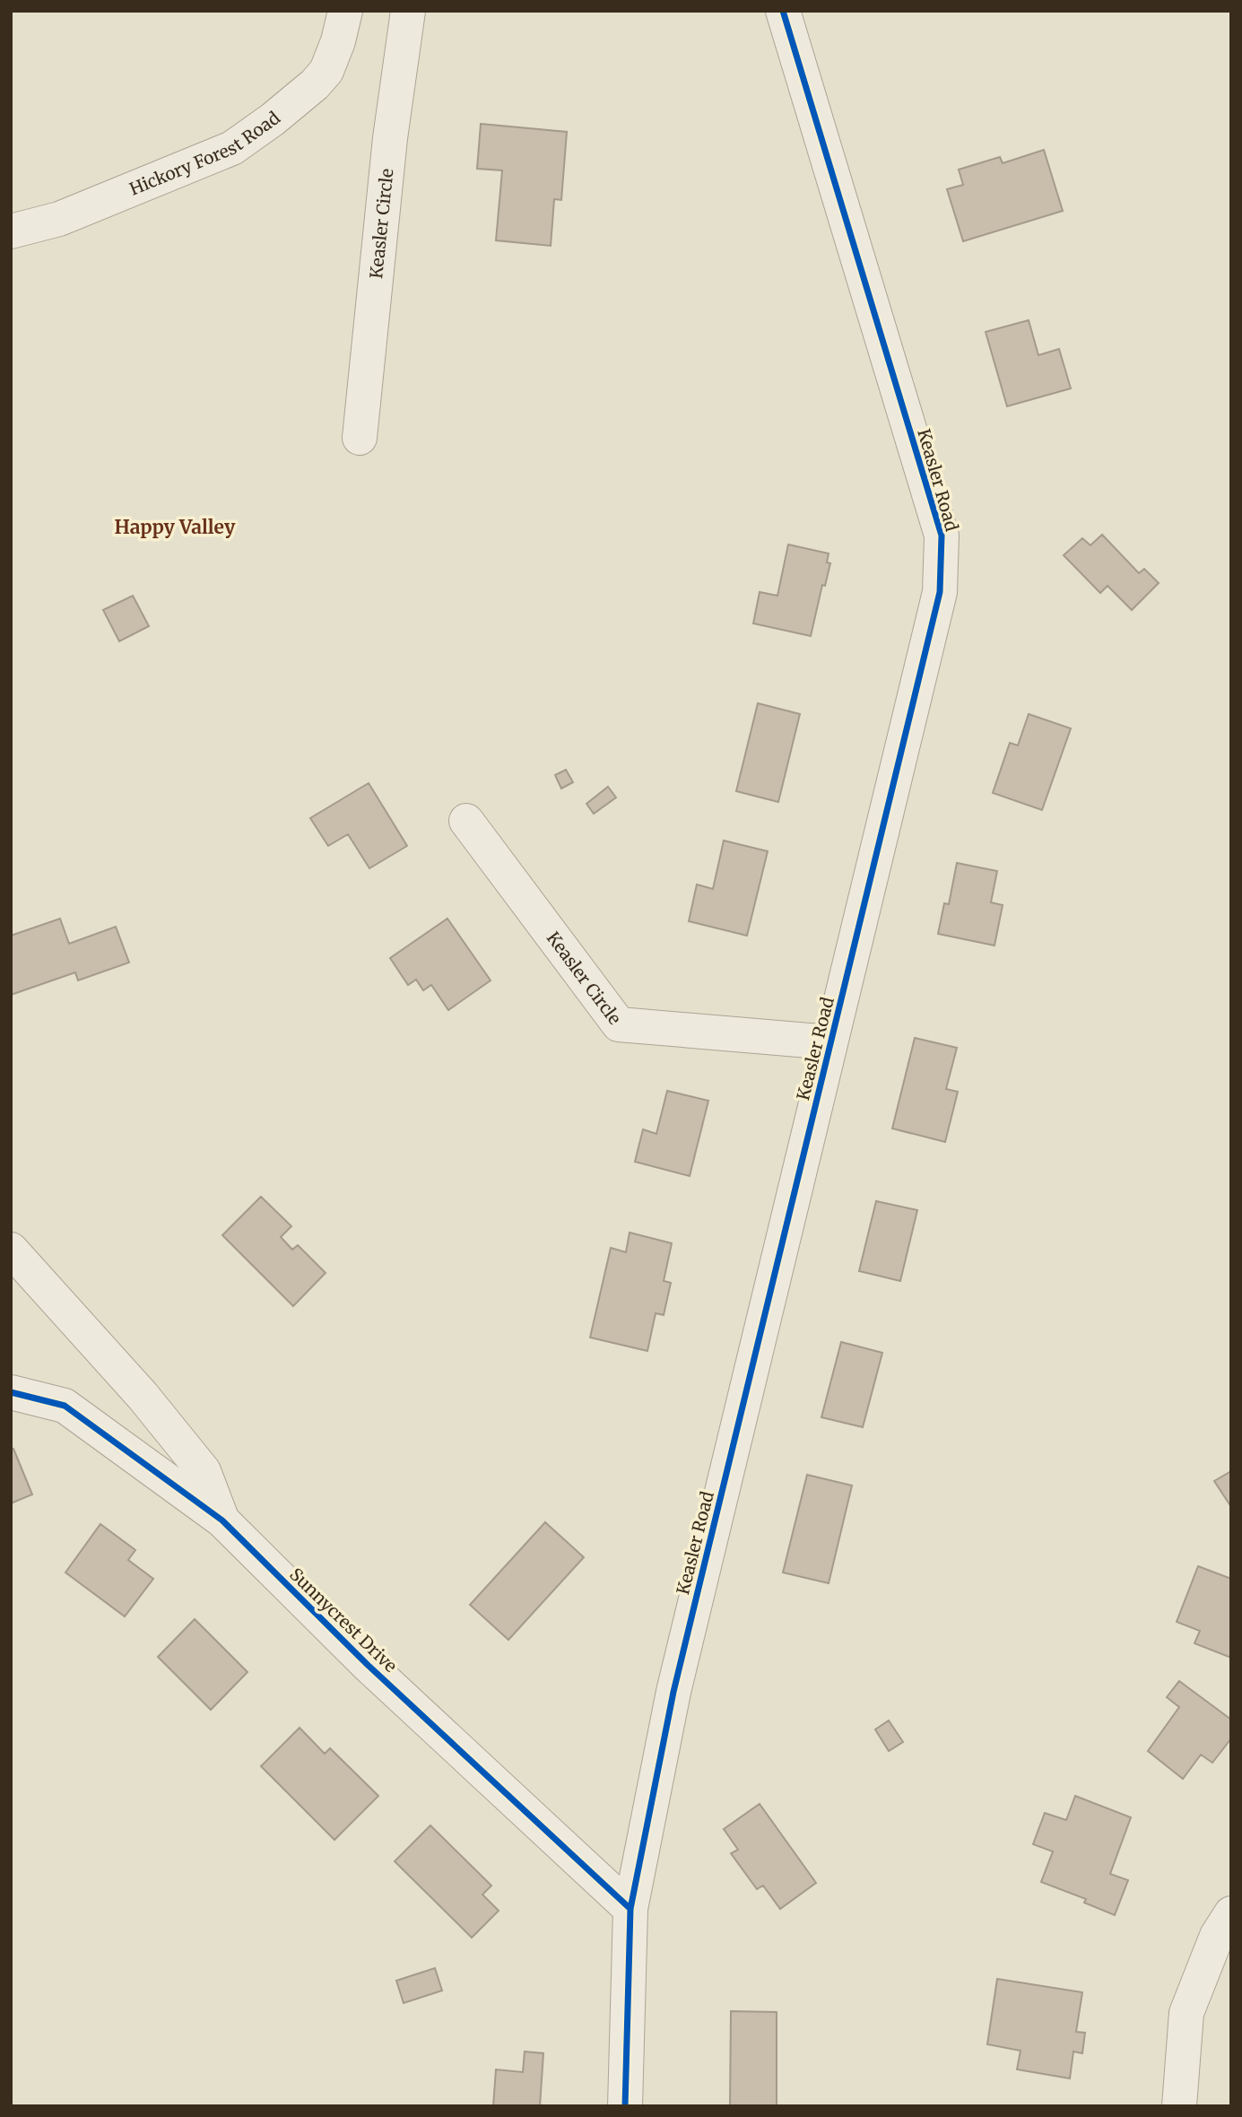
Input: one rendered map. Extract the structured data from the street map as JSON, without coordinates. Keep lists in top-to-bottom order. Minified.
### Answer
{"streets":{"street":["Hickory Forest Road","Keasler Circle","Keasler Road","Sunnycrest Drive"]},"crossings":[["Keasler Circle","Keasler Road"],["Keasler Road","Sunnycrest Drive"]],"districts":["Happy Valley"]}
